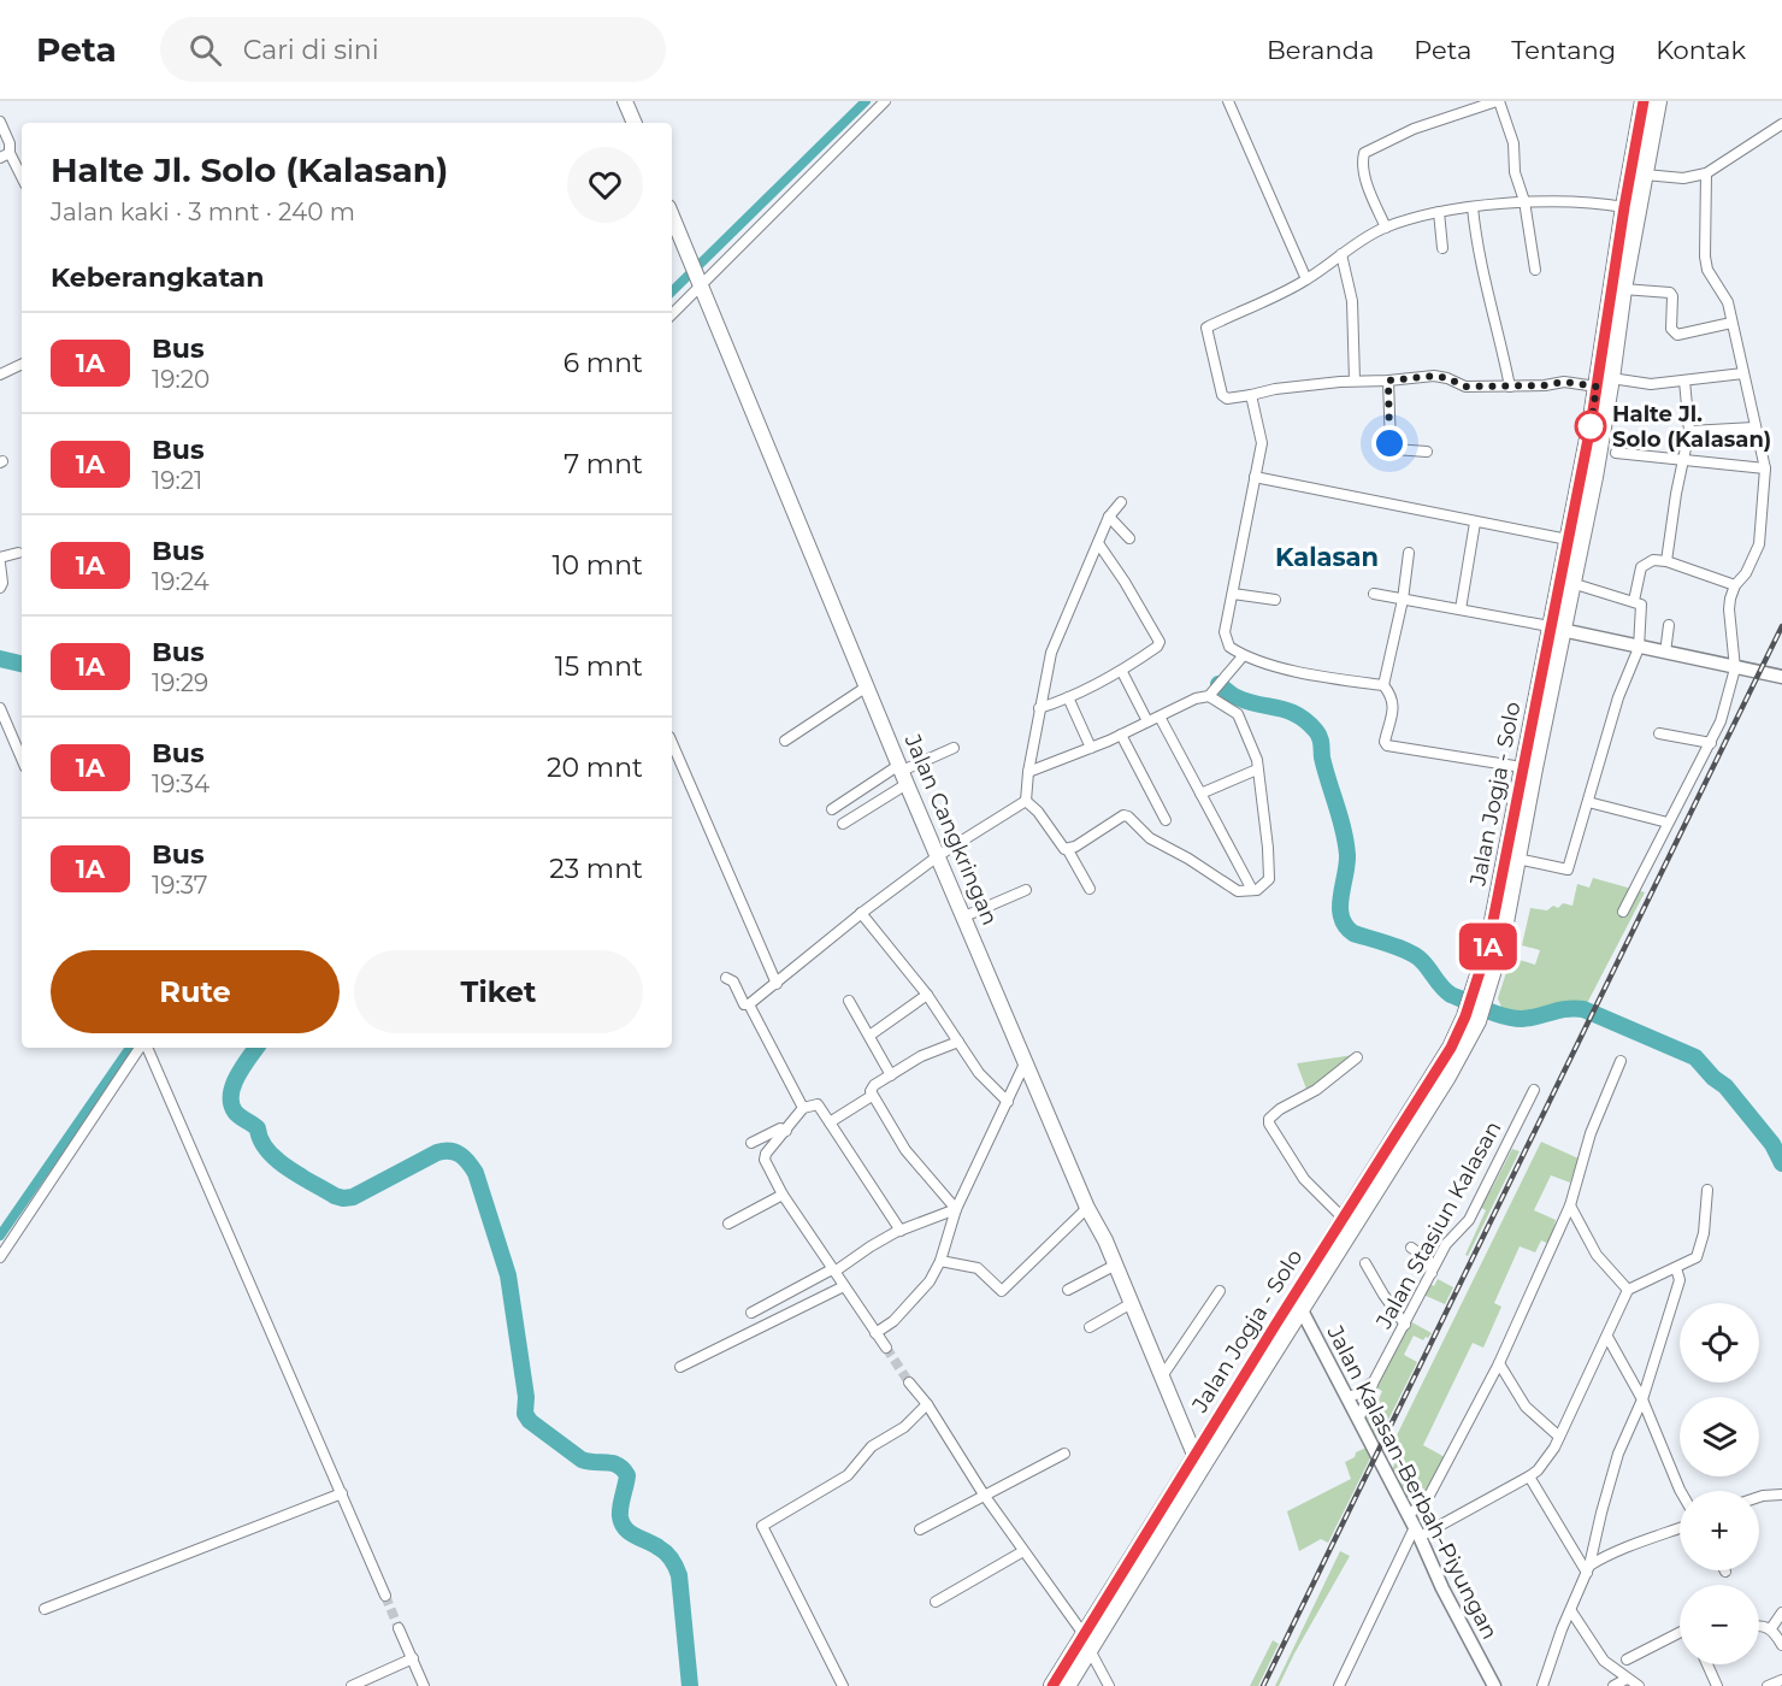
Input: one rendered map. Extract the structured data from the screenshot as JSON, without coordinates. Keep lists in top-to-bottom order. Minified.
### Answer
{"streets":{"highway":["Jalan Jogja - Solo"],"main road":["Jalan Cangkringan"],"street":["Jalan Stasiun Kalasan","Jalan Kalasan-Berbah-Piyungan"]},"crossings":[["Jalan Jogja - Solo","Jalan Cangkringan"],["Jalan Jogja - Solo","Jalan Kalasan-Berbah-Piyungan"],["Jalan Stasiun Kalasan","Jalan Kalasan-Berbah-Piyungan"]],"districts":["Kalasan"],"places":["Halte Jl. Solo (Kalasan)"],"lines":["bus line 1A"],"page":{"header":"Peta","search":"Cari di sini","nav":["Beranda","Peta","Tentang","Kontak"],"on_map":"1A","heading":[["Halte Jl. Solo (Kalasan)","Jalan kaki · 3 mnt · 240 m"],"Keberangkatan"],"list":[{"mark":"1A","name":"Bus","note":"19:20","value":"6 mnt"},{"mark":"1A","name":"Bus","note":"19:21","value":"7 mnt"},{"mark":"1A","name":"Bus","note":"19:24","value":"10 mnt"},{"mark":"1A","name":"Bus","note":"19:29","value":"15 mnt"},{"mark":"1A","name":"Bus","note":"19:34","value":"20 mnt"},{"mark":"1A","name":"Bus","note":"19:37","value":"23 mnt"}],"buttons":["Rute","Tiket"],"map_buttons":["+","−"]}}
